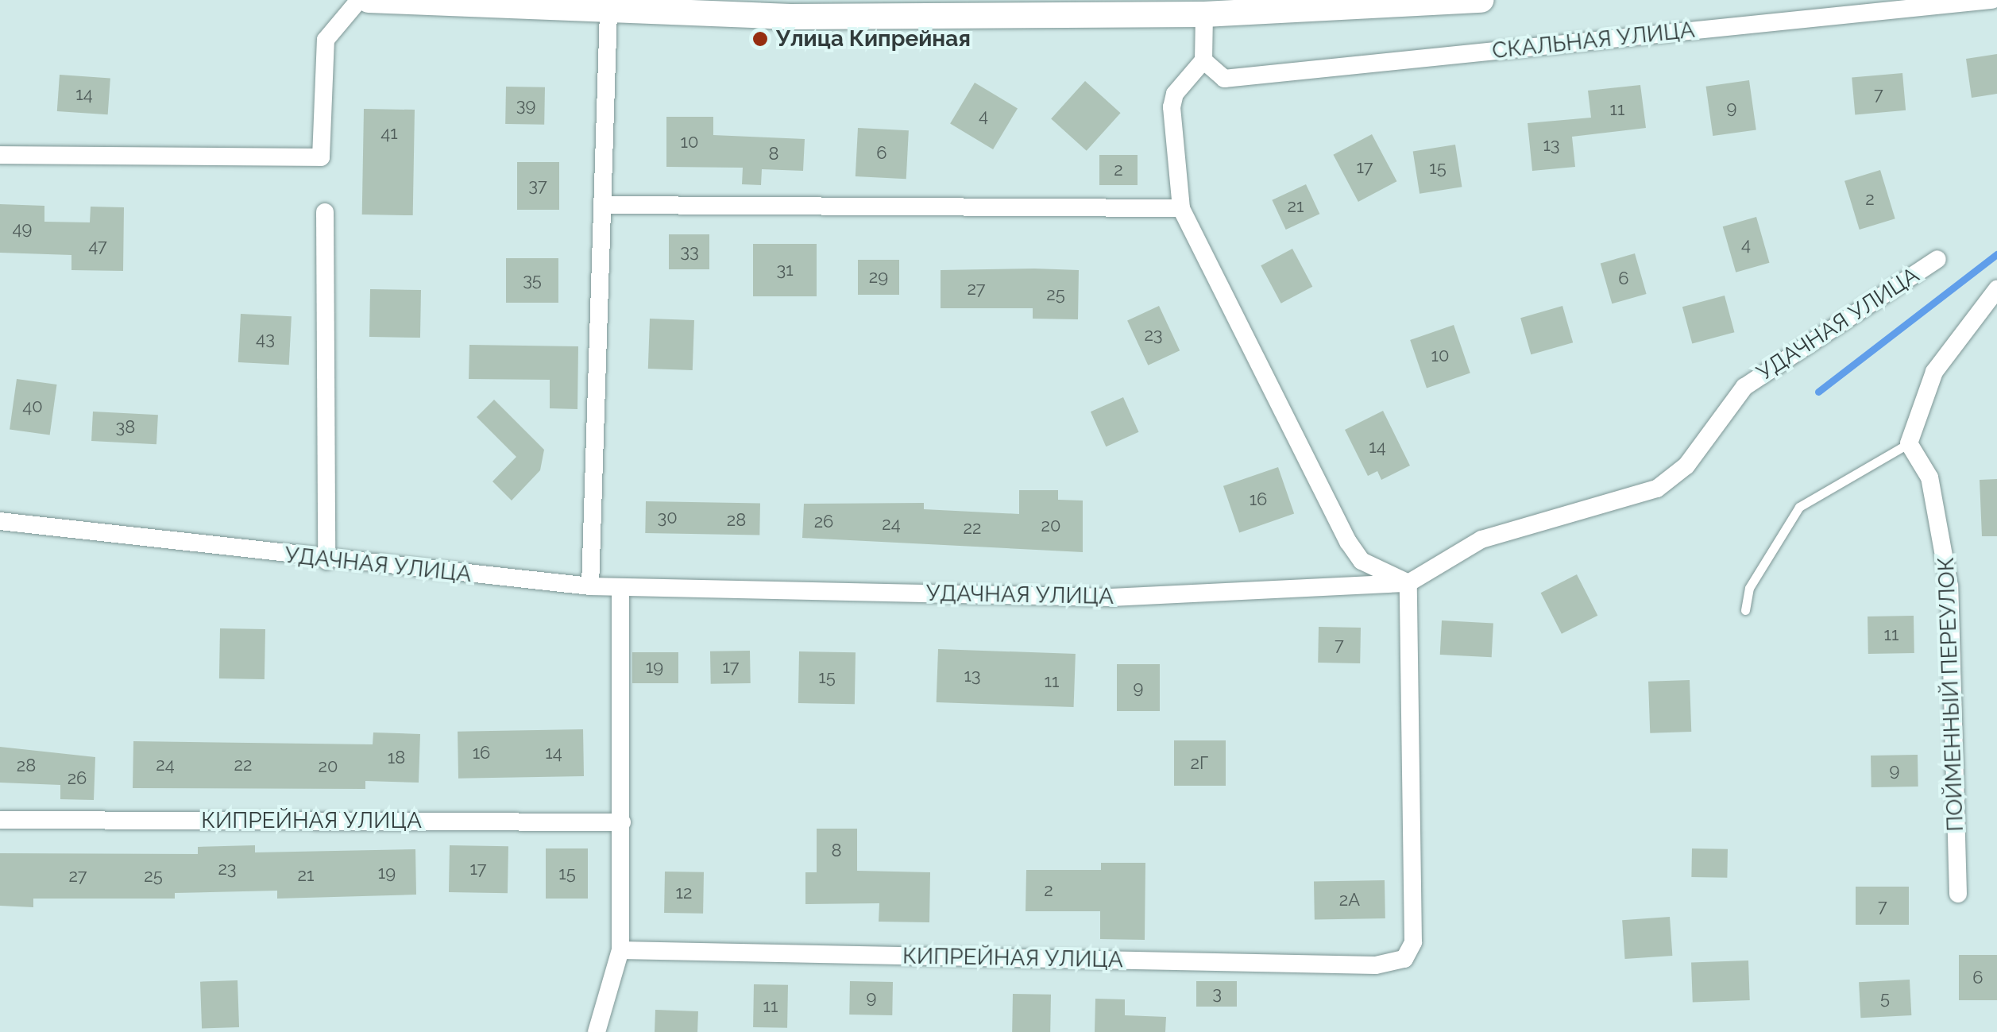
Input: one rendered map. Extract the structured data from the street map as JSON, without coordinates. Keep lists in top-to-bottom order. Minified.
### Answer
{"streets":{"street":["СКАЛЬНАЯ УЛИЦА","УДАЧНАЯ УЛИЦА","ПОЙМЕННЫЙ ПЕРЕУЛОК","КИПРЕЙНАЯ УЛИЦА"]},"crossings":[["УДАЧНАЯ УЛИЦА","КИПРЕЙНАЯ УЛИЦА"]],"places":["Улица Кипрейная"],"house_numbers":["14","7","39","9","11","4","41","10","13","6","8","17","15","2","37","2","21","49","4","47","33","31","29","6","35","27","25","23","43","10","40","38","14","16","30","28","26","24","20","22","11","7","19","17","13","15","11","9","16","14","18","2Г","24","22","28","20","9","26","8","23","17","19","15","21","27","25","2","12","2А","7","6","3","9","5","11"]}
